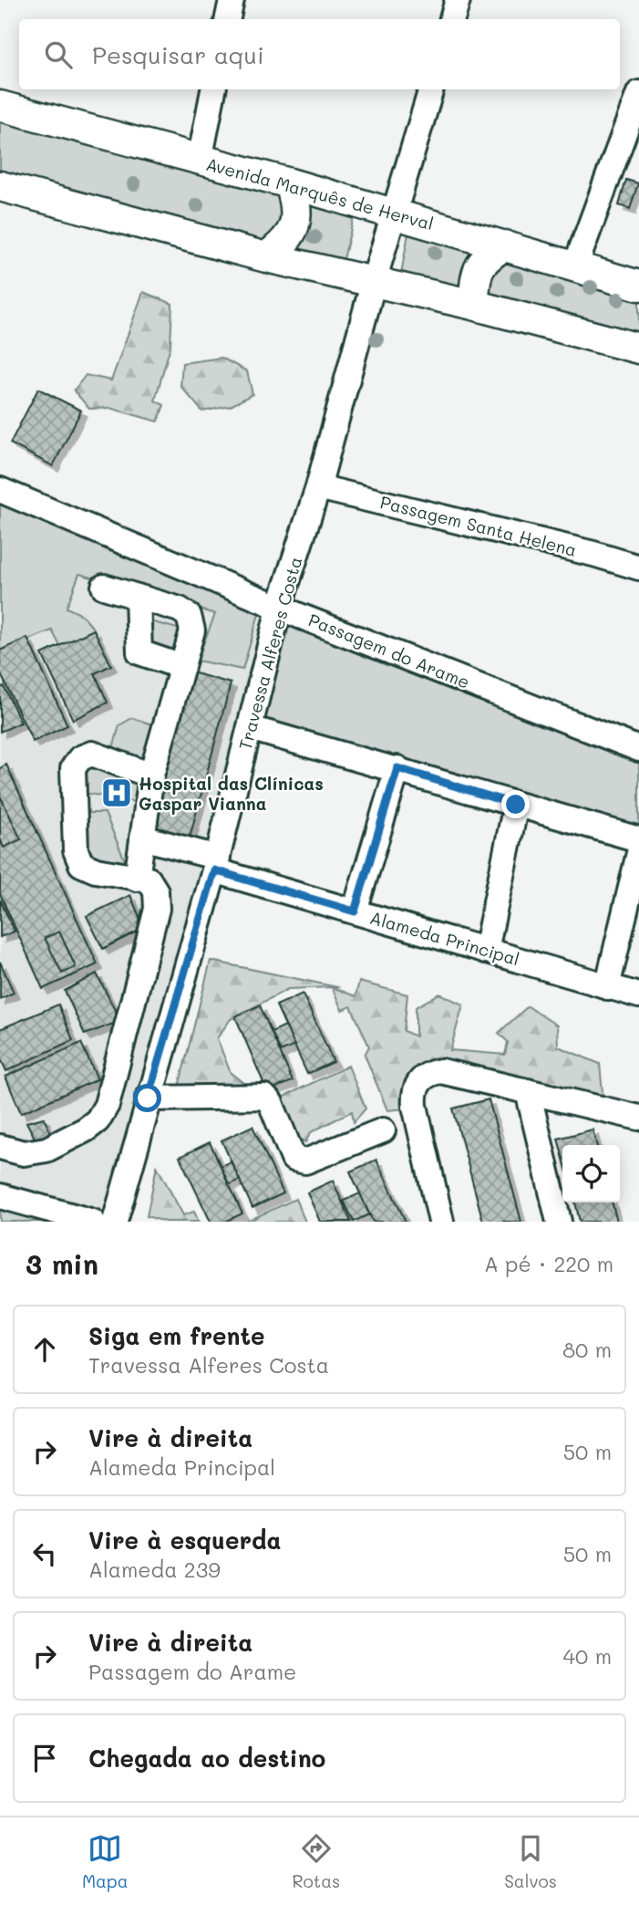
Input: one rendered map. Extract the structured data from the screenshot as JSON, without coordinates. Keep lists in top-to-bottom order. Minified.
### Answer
{"streets":{"main road":["Avenida Marquês de Herval"],"street":["Passagem Santa Helena","Passagem do Arame","Travessa Alferes Costa","Alameda Principal"]},"crossings":[["Avenida Marquês de Herval","Travessa Alferes Costa"],["Passagem Santa Helena","Travessa Alferes Costa"],["Passagem do Arame","Travessa Alferes Costa"],["Travessa Alferes Costa","Alameda Principal"]],"places":{"hospital":["Hospital das Clínicas Gaspar Vianna"]},"page":{"search":"Pesquisar aqui","heading":["3 min","A pé · 220 m"],"list":[["Siga em frente","Travessa Alferes Costa","80 m"],["Vire à direita","Alameda Principal","50 m"],["Vire à esquerda","Alameda 239","50 m"],["Vire à direita","Passagem do Arame","40 m"],"Chegada ao destino"],"nav":["Mapa","Rotas","Salvos"]}}
